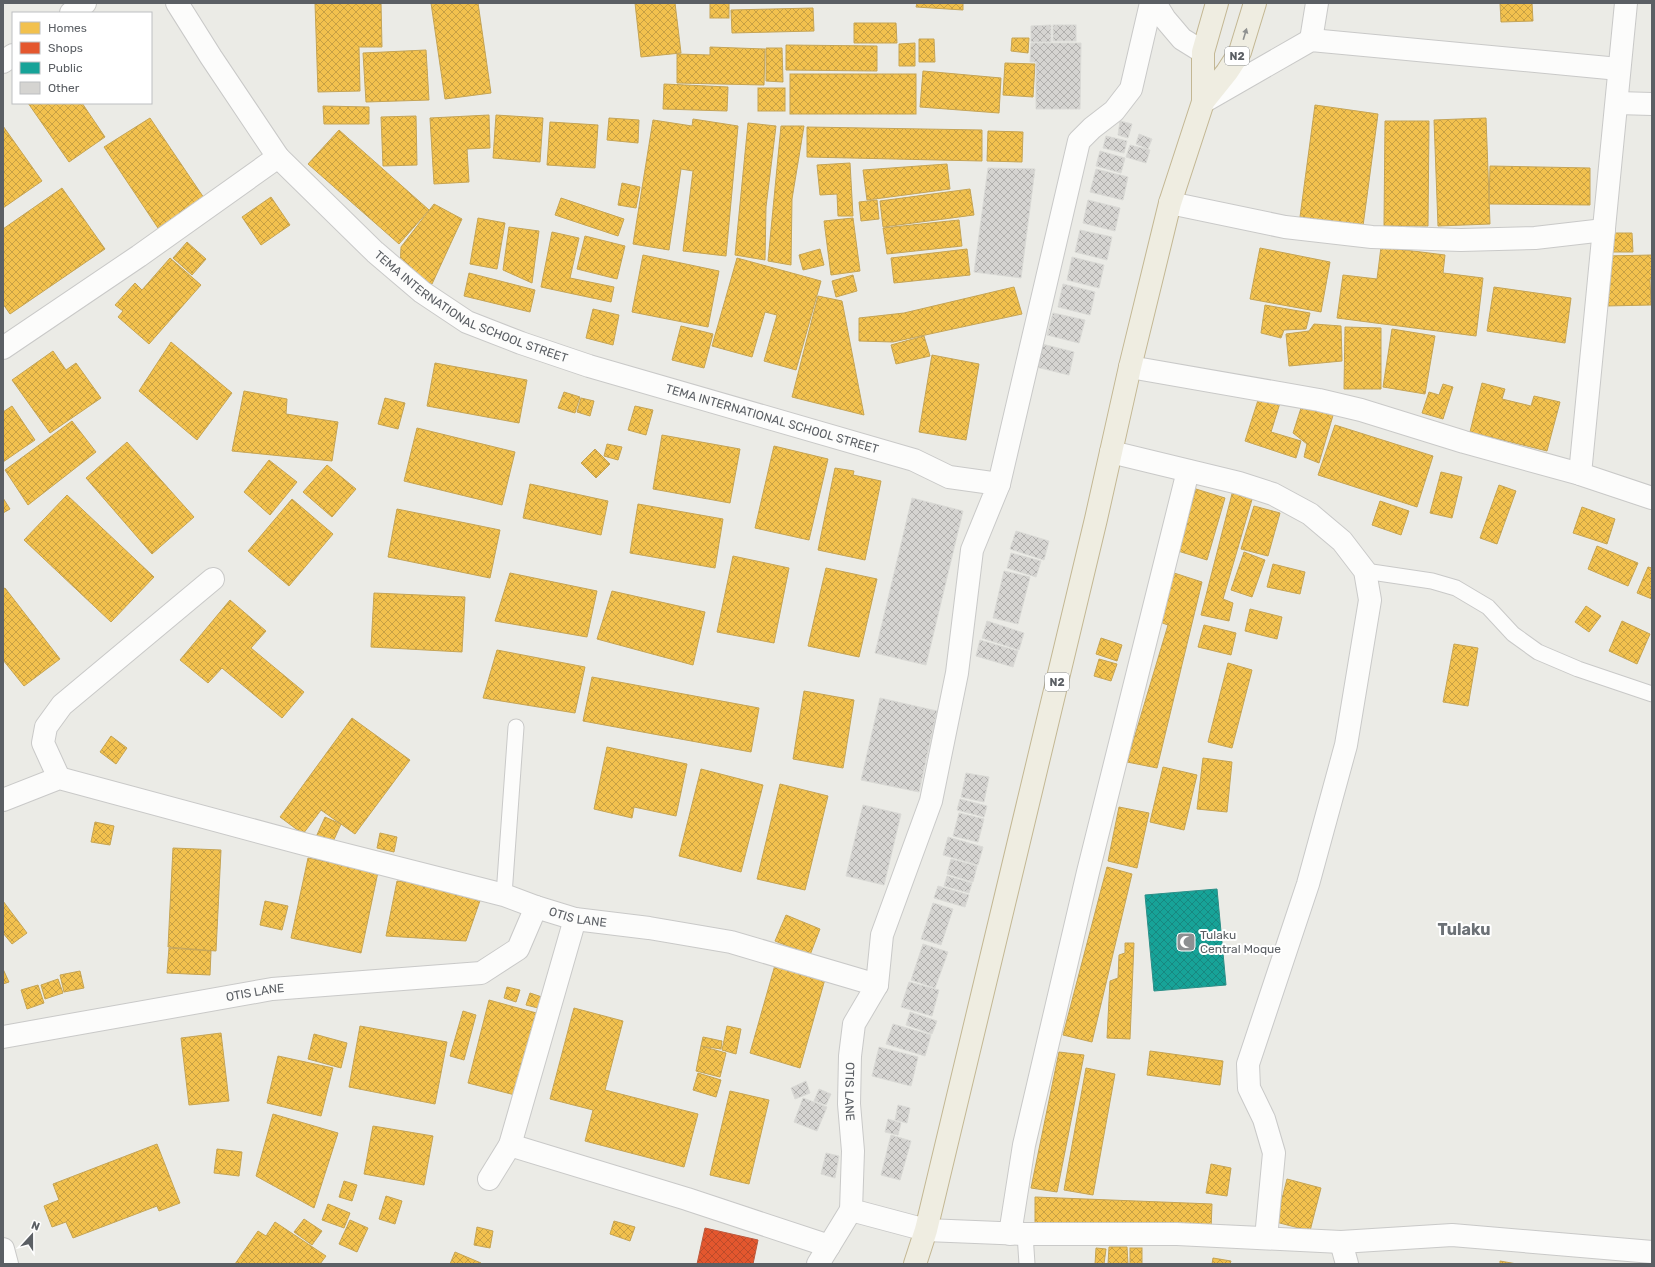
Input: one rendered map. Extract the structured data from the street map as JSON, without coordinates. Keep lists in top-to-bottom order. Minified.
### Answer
{"streets":{"highway":["N2"],"street":["TEMA INTERNATIONAL SCHOOL STREET","OTIS LANE"]},"districts":["Tulaku"],"places":{"mosque":["Tulaku Central Moque"]},"legend":["Homes","Shops","Public","Other"],"north":"top"}
